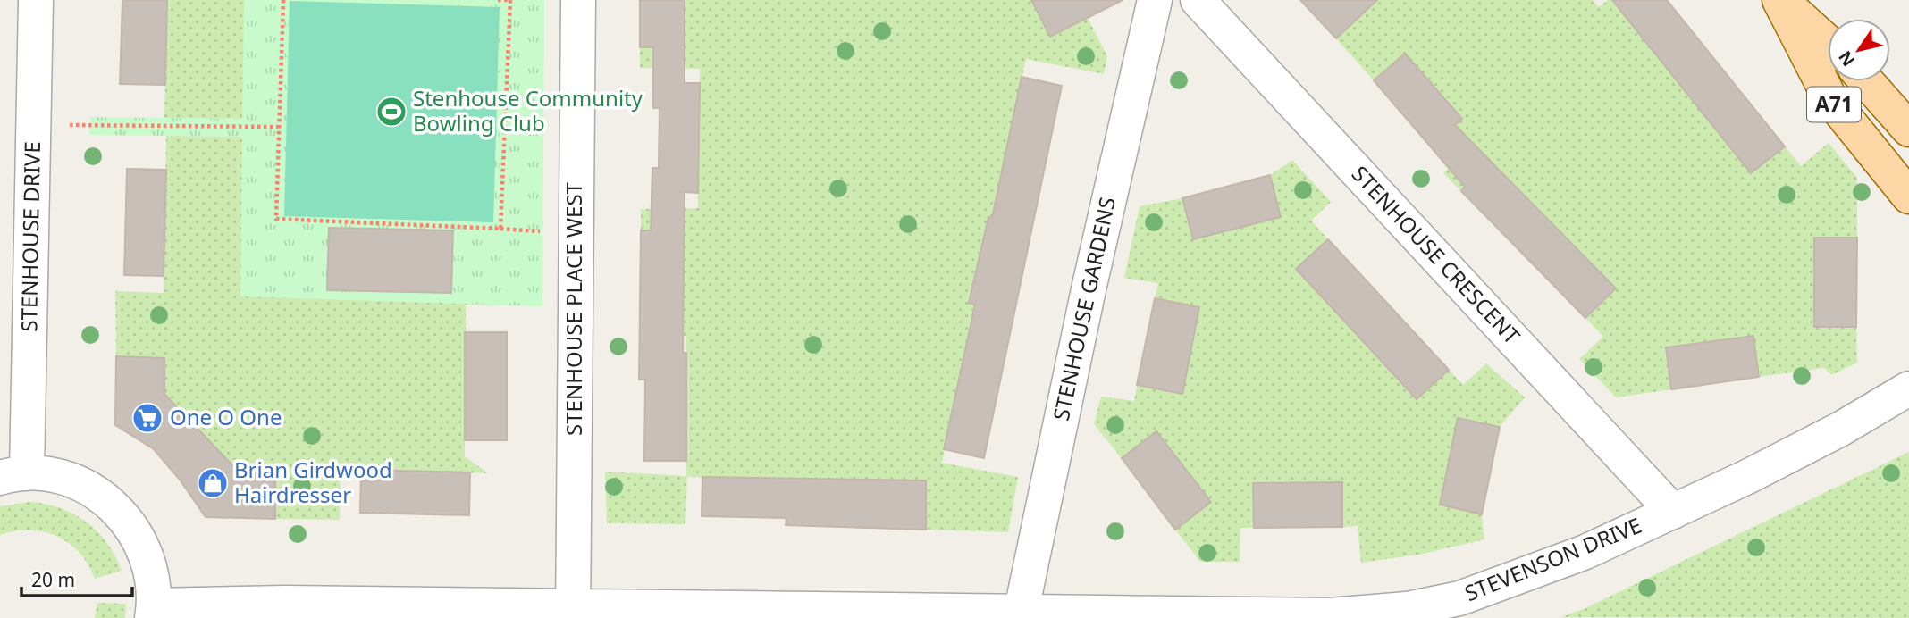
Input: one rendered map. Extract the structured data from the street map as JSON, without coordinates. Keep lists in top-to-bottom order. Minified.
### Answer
{"streets":{"main road":["A71"],"street":["STENHOUSE DRIVE","STENHOUSE CRESCENT","STENHOUSE PLACE WEST","STENHOUSE GARDENS","STEVENSON DRIVE"]},"crossings":[["STENHOUSE CRESCENT","STEVENSON DRIVE"],["STENHOUSE PLACE WEST","STEVENSON DRIVE"],["STENHOUSE GARDENS","STEVENSON DRIVE"]],"places":{"sports":["Stenhouse Community Bowling Club"],"supermarket":["One O One"],"shop":["Brian Girdwood Hairdresser"]},"scale_bar":"20 m","north":"bottom left"}
